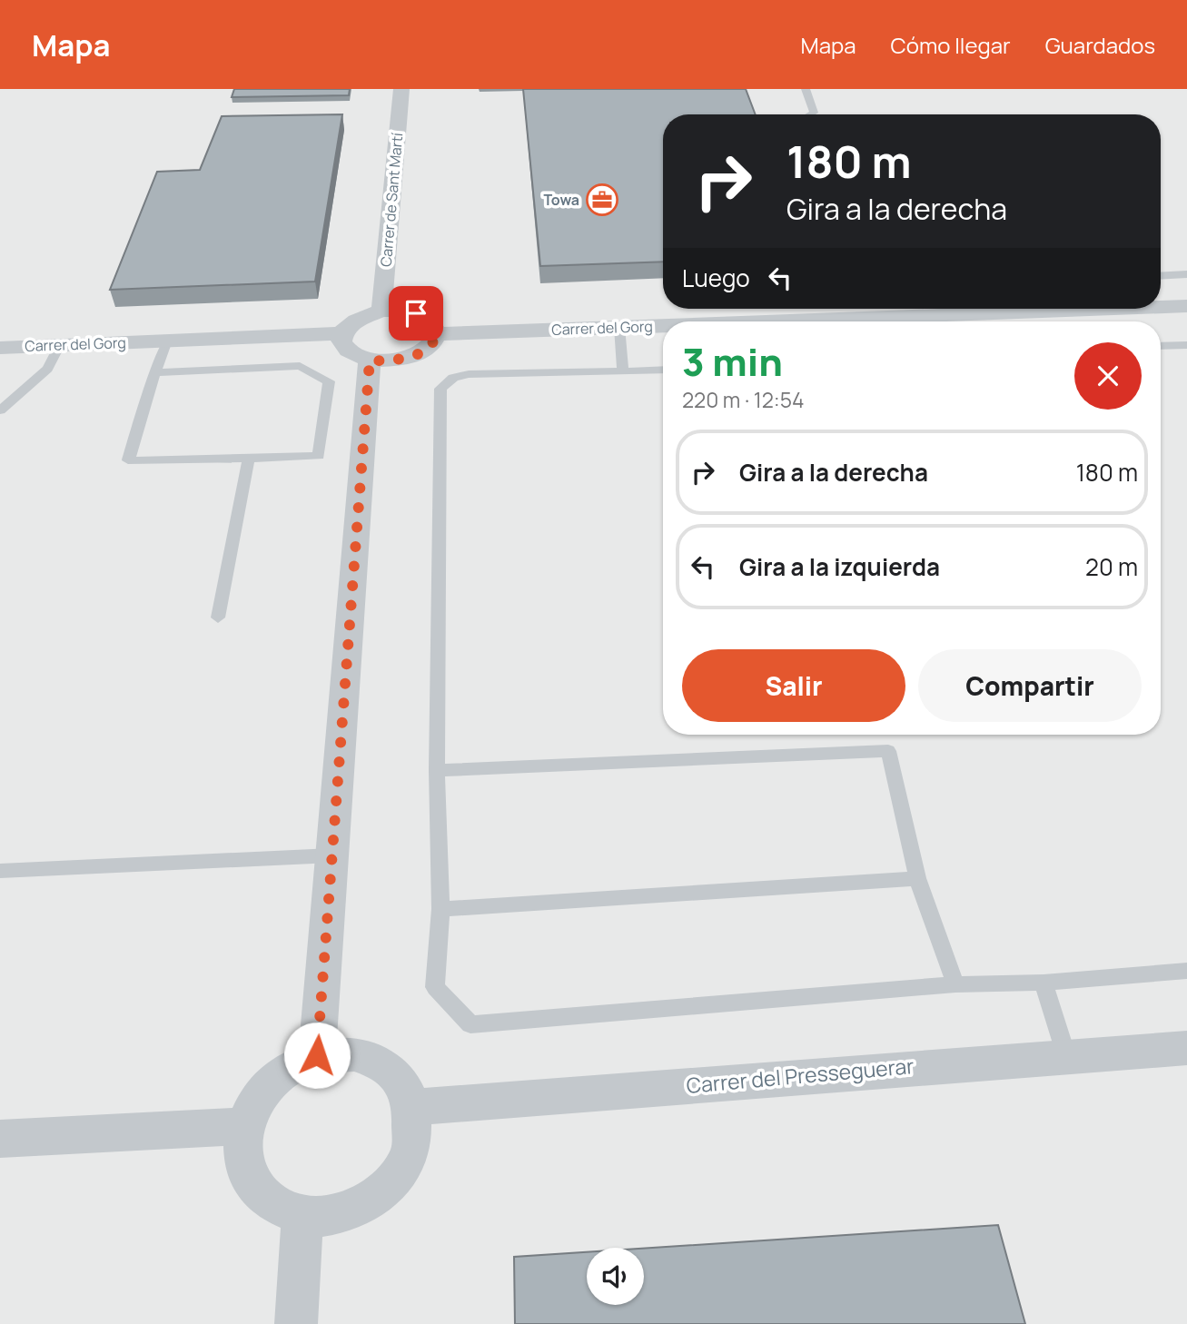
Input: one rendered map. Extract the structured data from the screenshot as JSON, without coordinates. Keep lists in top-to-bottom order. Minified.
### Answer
{"streets":{"street":["Carrer de Sant Martí","Carrer del Gorg","Carrer del Presseguerar"]},"places":{"office":["Towa"]},"page":{"header":"Mapa","nav":["Mapa","Cómo llegar","Guardados"],"turn":["180 m","Gira a la derecha"],"then":"Luego","heading":["3 min","220 m · 12:54"],"list":[{"name":"Gira a la derecha","value":"180 m"},{"name":"Gira a la izquierda","value":"20 m"}],"buttons":["Salir","Compartir"]}}
